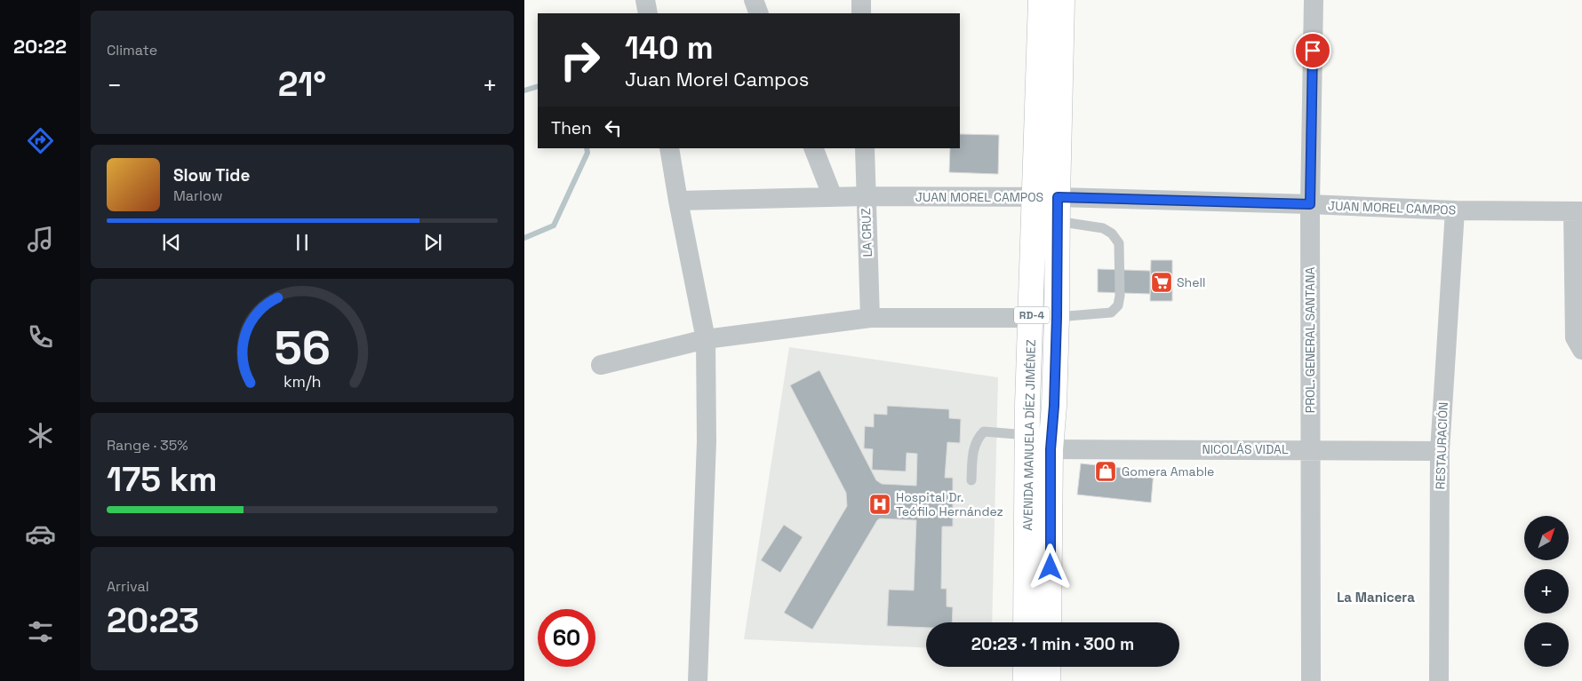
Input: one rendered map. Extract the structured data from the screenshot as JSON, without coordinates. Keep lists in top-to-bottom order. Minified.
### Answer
{"streets":{"main road":["RD-4","AVENIDA MANUELA DÍEZ JIMÉNEZ"],"street":["JUAN MOREL CAMPOS","LA CRUZ","PROL. GENERAL SANTANA","RESTAURACIÓN","NICOLÁS VIDAL"]},"crossings":[["JUAN MOREL CAMPOS","LA CRUZ"],["JUAN MOREL CAMPOS","PROL. GENERAL SANTANA"],["JUAN MOREL CAMPOS","AVENIDA MANUELA DÍEZ JIMÉNEZ"],["JUAN MOREL CAMPOS","RESTAURACIÓN"],["PROL. GENERAL SANTANA","NICOLÁS VIDAL"],["AVENIDA MANUELA DÍEZ JIMÉNEZ","NICOLÁS VIDAL"],["RESTAURACIÓN","NICOLÁS VIDAL"]],"districts":["La Manicera"],"places":{"supermarket":["Shell"],"shop":["Gomera Amable"],"hospital":["Hospital Dr. Teófilo Hernández"]},"north":"top right","page":{"tabs":"20:22","tile":["Climate",["Range · 35%","175 km"],["Arrival","20:23"]],"turn":["140 m","Juan Morel Campos"],"heat":["−","21°","+"],"then":"Then","song":["Slow Tide","Marlow"],"map_buttons":["+","−"],"limit":"60","trip":"20:23 · 1 min · 300 m","gauge":["56","km/h"]}}
